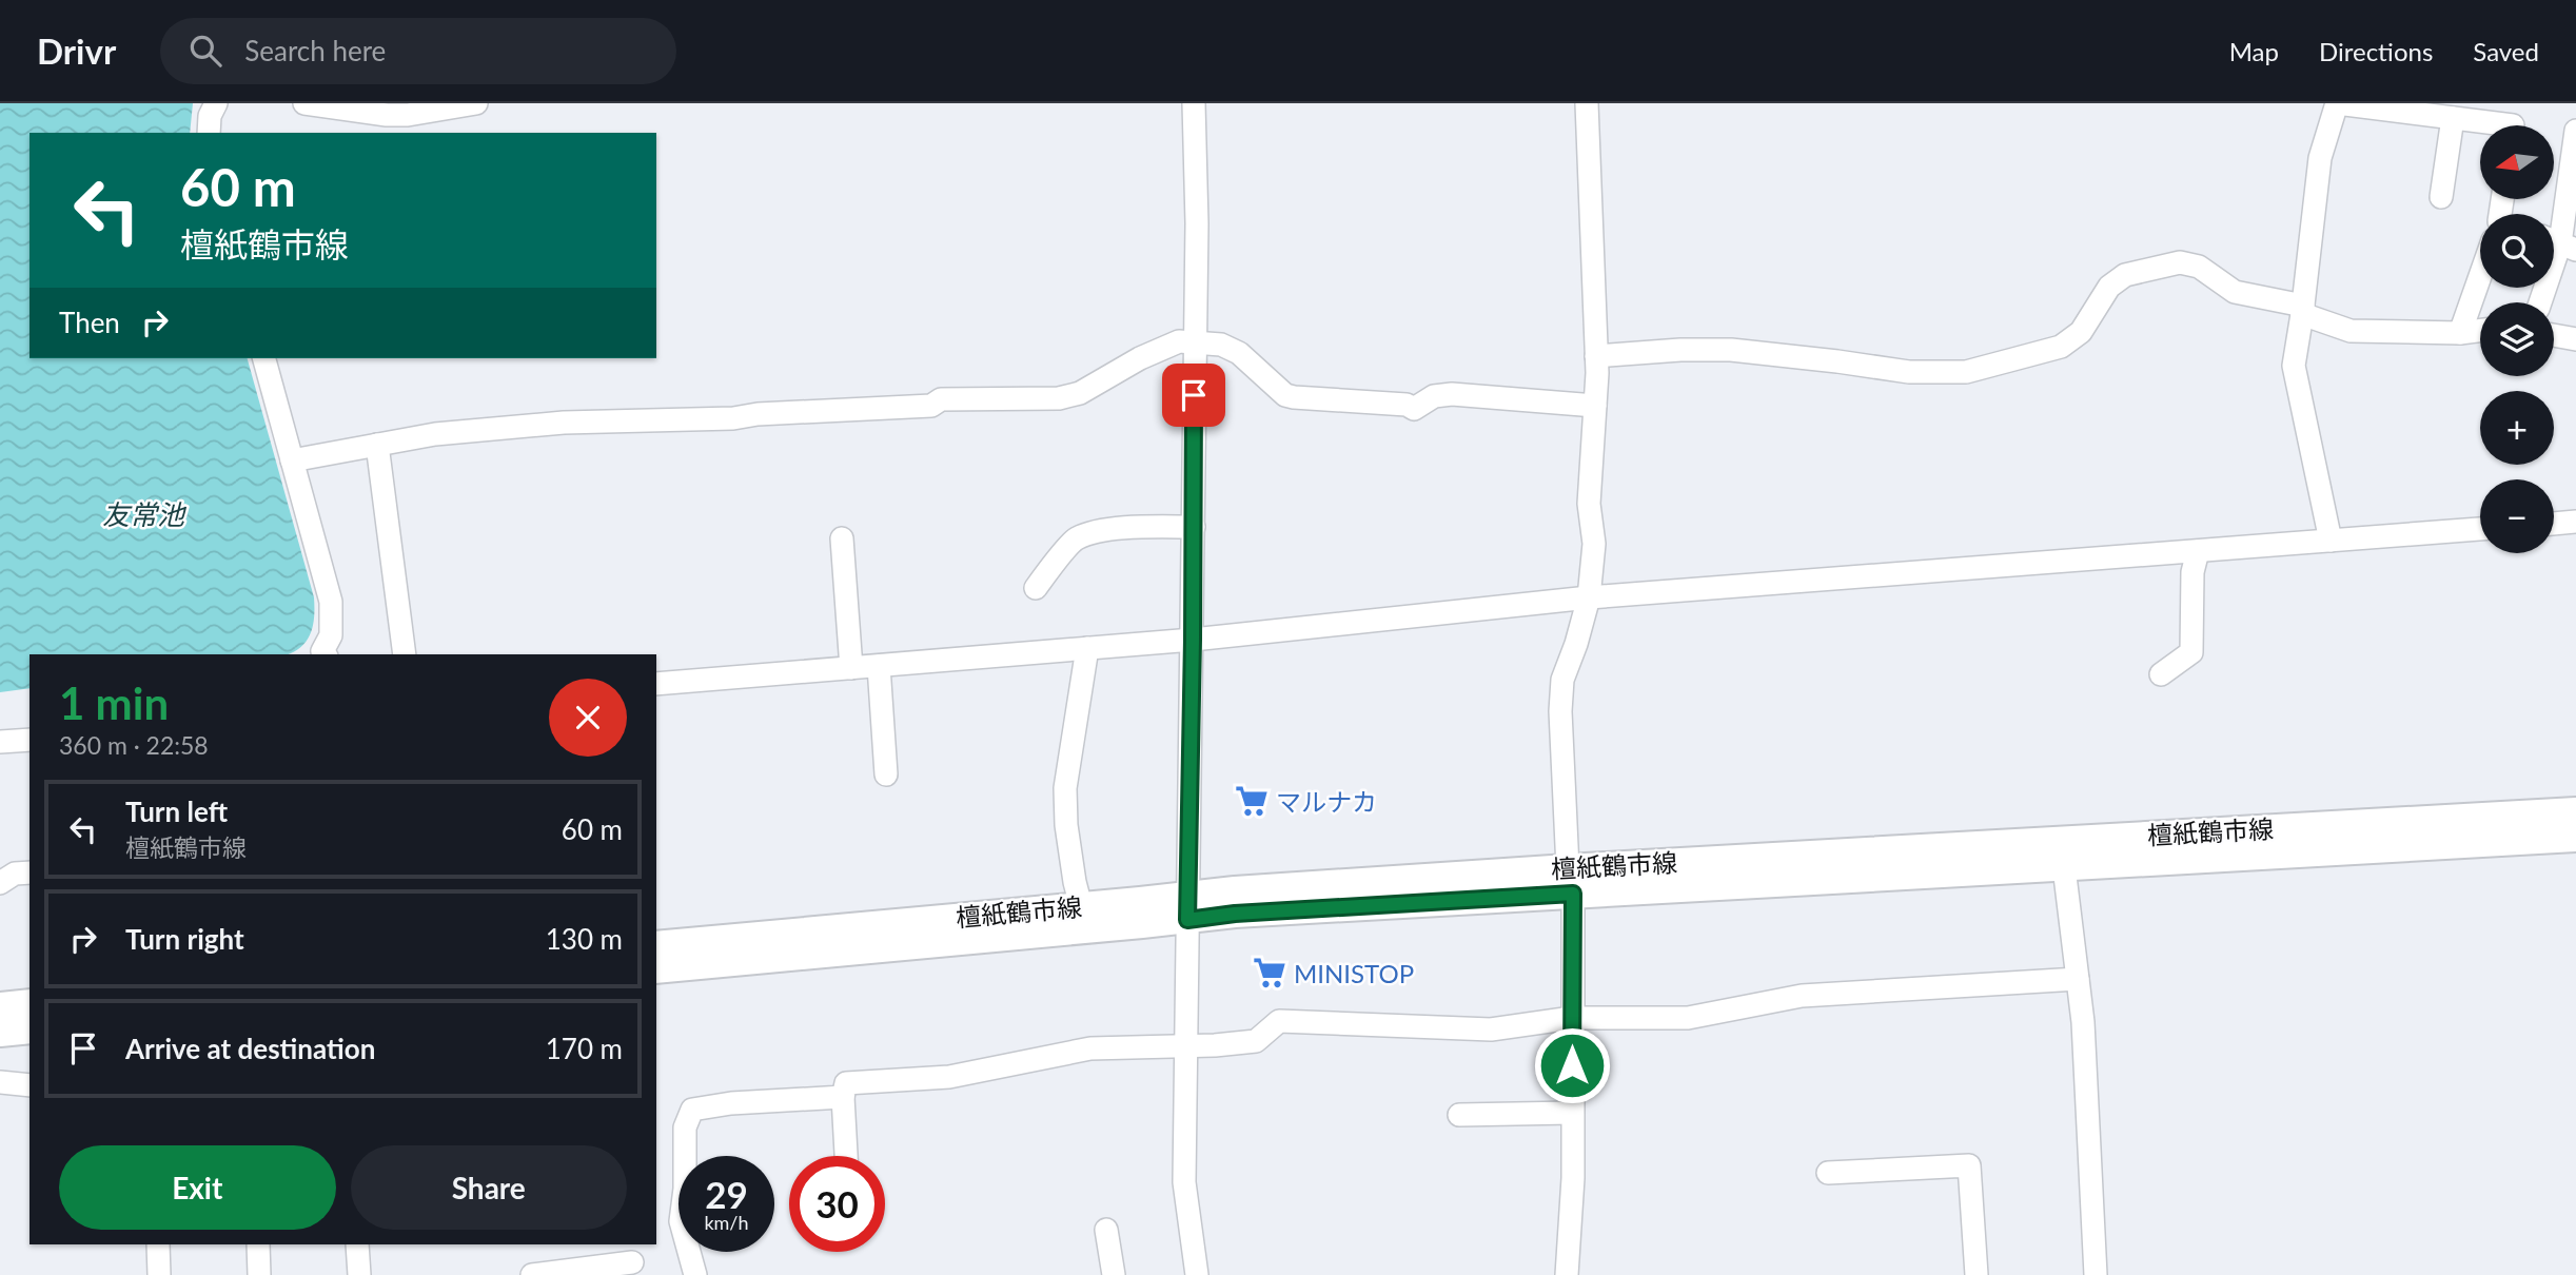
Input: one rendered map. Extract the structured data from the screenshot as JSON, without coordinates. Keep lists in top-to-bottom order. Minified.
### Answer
{"streets":{"main road":["檀紙鶴市線"]},"water":["友常池"],"places":{"supermarket":["マルナカ","MINISTOP"]},"north":"left","page":{"header":"Drivr","search":"Search here","nav":["Map","Directions","Saved"],"map_buttons":["+","−"],"turn":["60 m","檀紙鶴市線"],"then":"Then","heading":["1 min","360 m · 22:58"],"list":[{"name":"Turn left","note":"檀紙鶴市線","value":"60 m"},{"name":"Turn right","value":"130 m"},{"name":"Arrive at destination","value":"170 m"}],"buttons":["Exit","Share"],"speed":"29 km/h","limit":"30"}}
